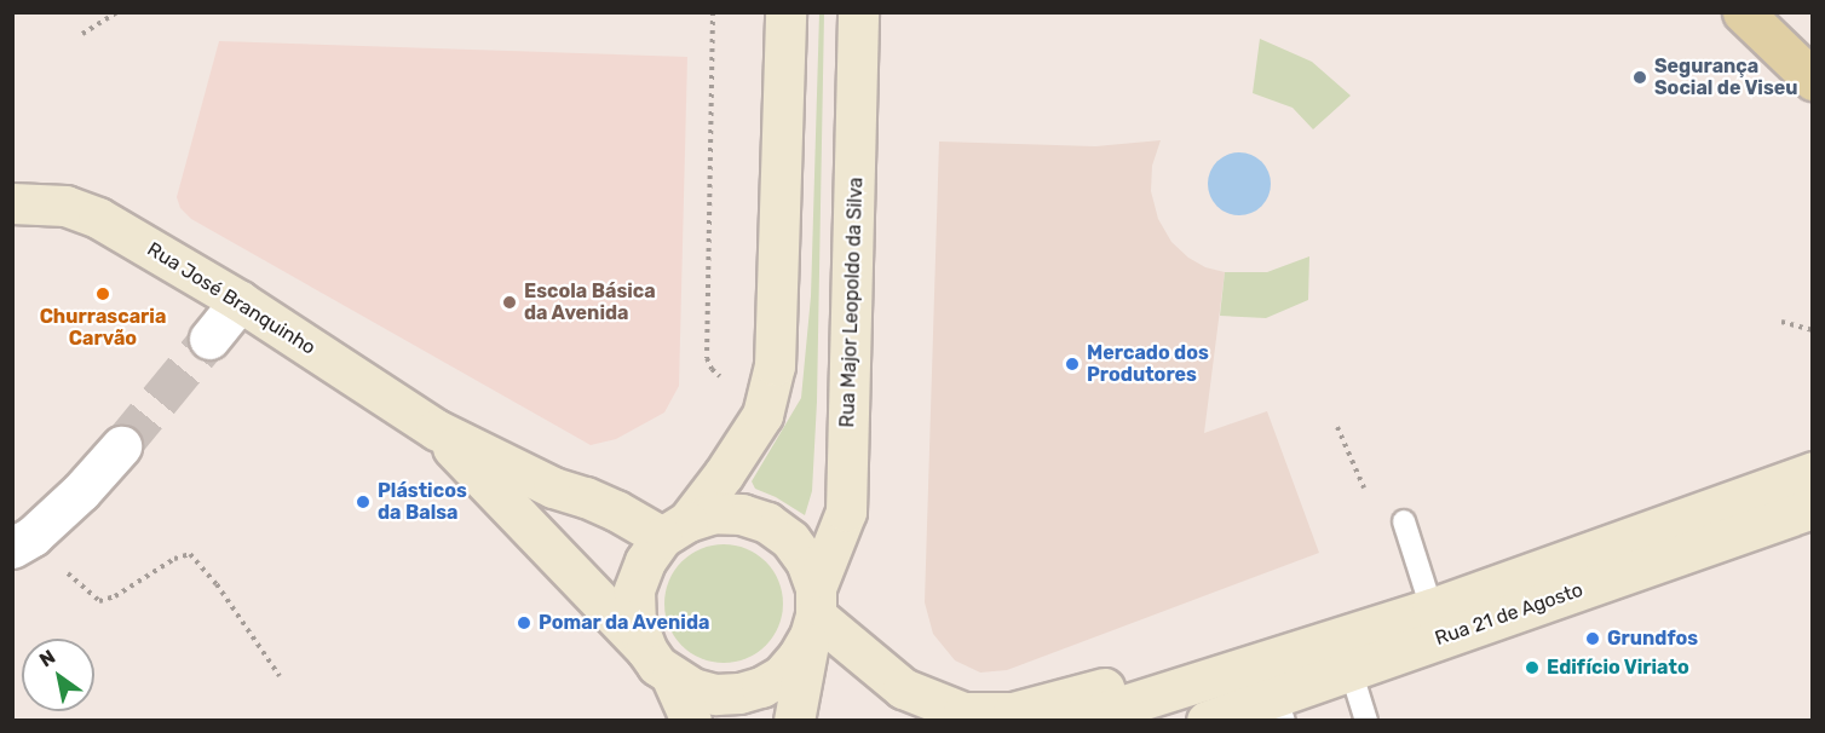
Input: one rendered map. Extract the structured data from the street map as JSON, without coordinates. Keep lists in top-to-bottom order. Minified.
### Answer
{"streets":{"street":["Rua José Branquinho","Rua Major Leopoldo da Silva","Rua 21 de Agosto"]},"crossings":[["Rua José Branquinho","Rua Major Leopoldo da Silva"],["Rua José Branquinho","Rua 21 de Agosto"],["Rua Major Leopoldo da Silva","Rua 21 de Agosto"]],"places":["Segurança Social de Viseu","Churrascaria Carvão","Escola Básica da Avenida","Mercado dos Produtores","Plásticos da Balsa","Pomar da Avenida","Grundfos","Edifício Viriato"],"north":"top left"}
